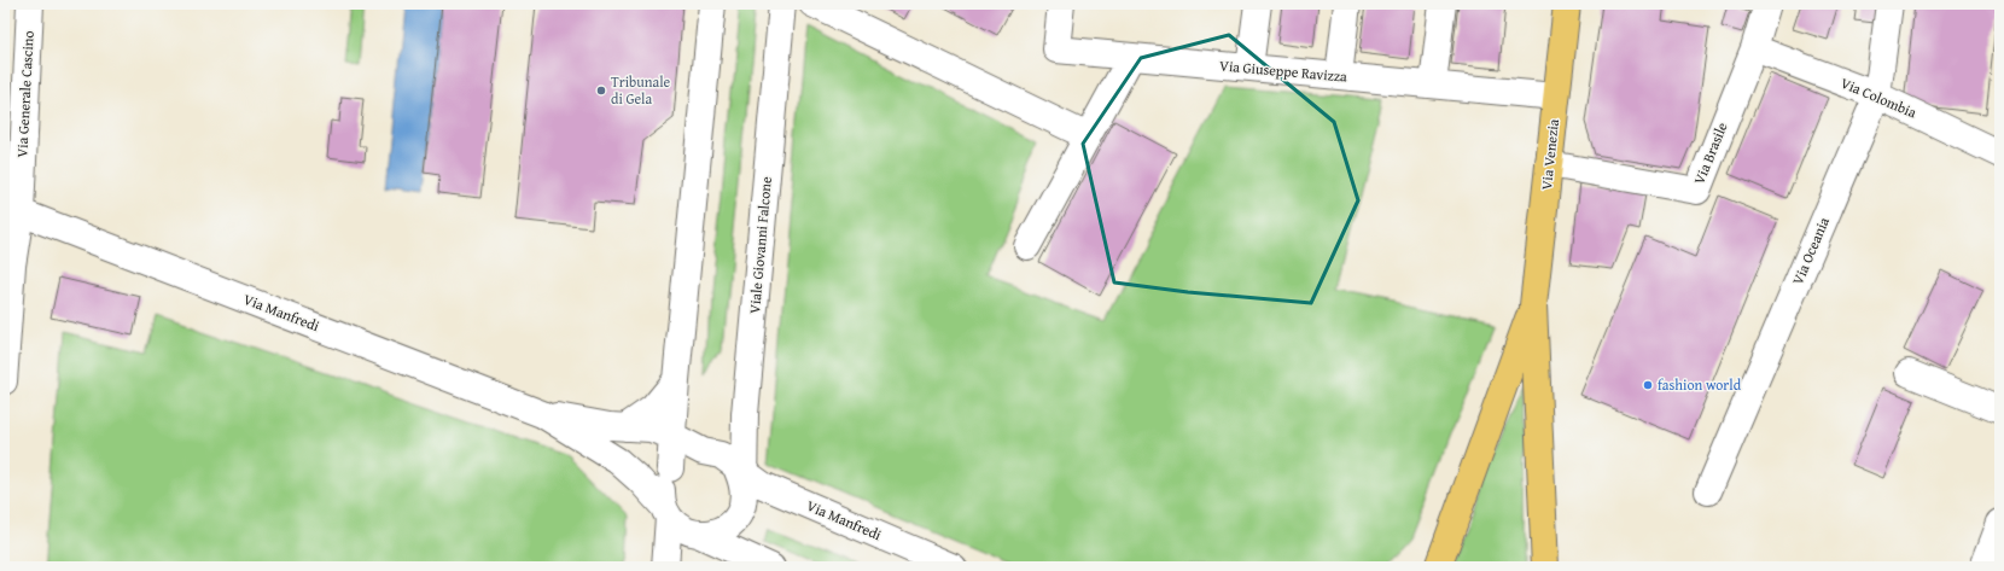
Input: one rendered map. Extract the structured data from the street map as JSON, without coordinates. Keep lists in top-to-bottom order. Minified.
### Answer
{"streets":{"main road":["Via Venezia"],"street":["Via Giuseppe Ravizza","Via Generale Cascino","Via Colombia","Via Brasile","Viale Giovanni Falcone","Via Oceania","Via Manfredi"]},"crossings":[["Via Giuseppe Ravizza","Via Venezia"],["Via Generale Cascino","Via Manfredi"],["Via Colombia","Via Brasile"],["Via Colombia","Via Oceania"],["Via Brasile","Via Venezia"],["Viale Giovanni Falcone","Via Manfredi"]],"places":["Tribunale di Gela","fashion world"]}
